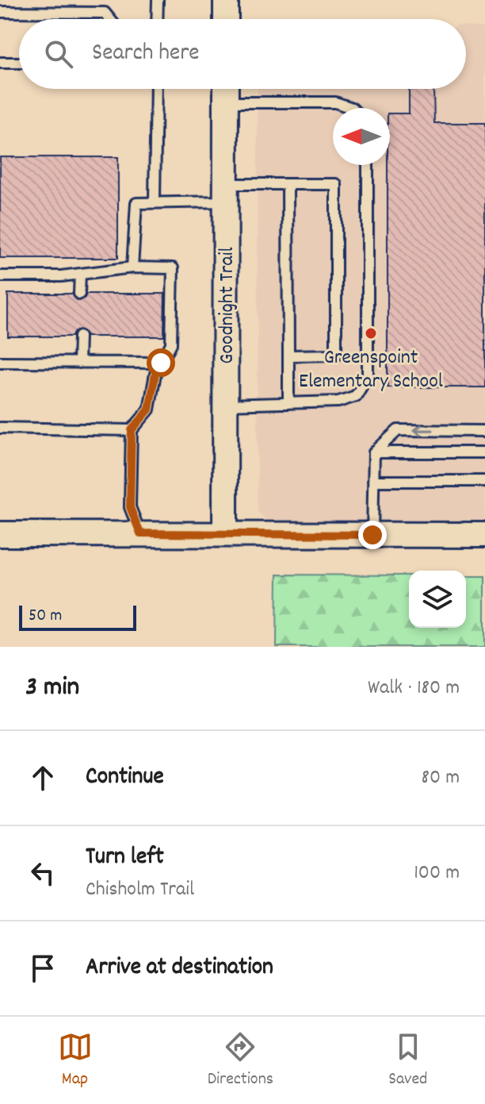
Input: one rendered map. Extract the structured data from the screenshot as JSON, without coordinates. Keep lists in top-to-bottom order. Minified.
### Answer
{"streets":{"street":["Goodnight Trail"]},"places":["Greenspoint Elementary School"],"scale_bar":"50 m","north":"left","page":{"search":"Search here","scale":"50 m","heading":["3 min","Walk · 180 m"],"list":[["Continue","80 m"],["Turn left","Chisholm Trail","100 m"],"Arrive at destination"],"nav":["Map","Directions","Saved"]}}
